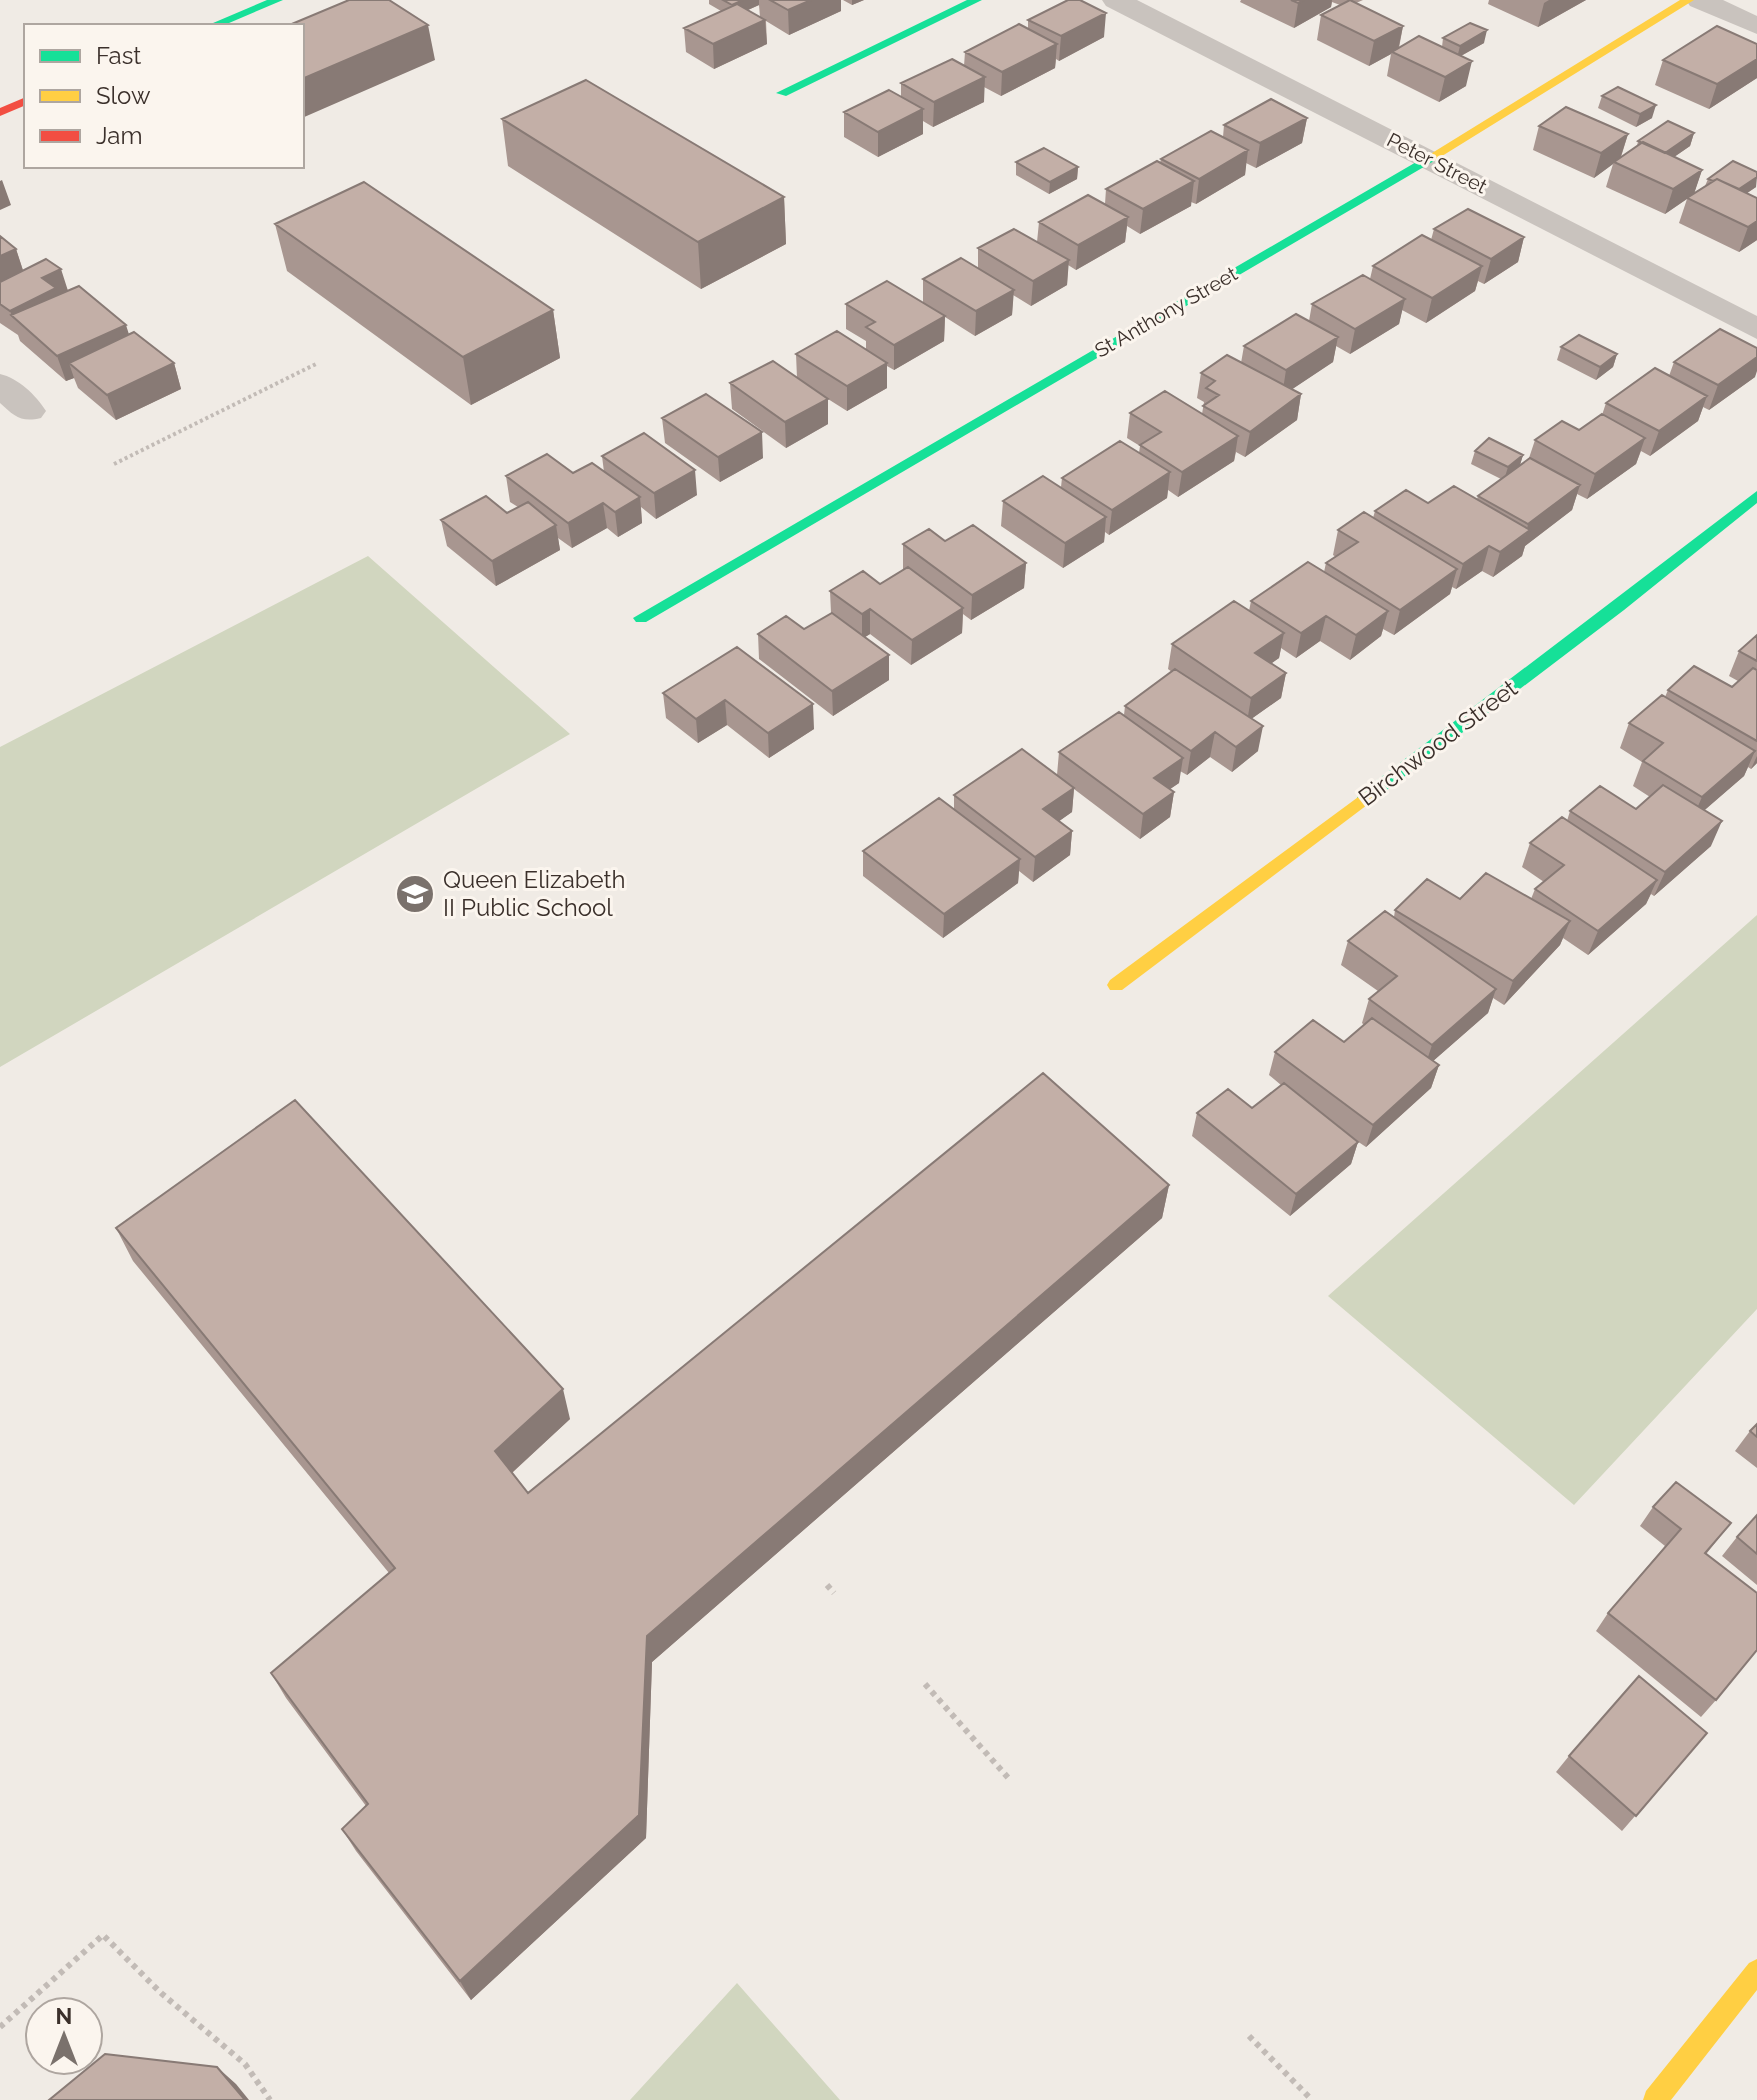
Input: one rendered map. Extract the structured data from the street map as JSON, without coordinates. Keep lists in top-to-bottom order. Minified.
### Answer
{"streets":{"street":["Peter Street","St Anthony Street","Birchwood Street"]},"crossings":[["Peter Street","St Anthony Street"]],"places":{"school or university":["Queen Elizabeth II Public School"]},"legend":["Fast","Slow","Jam"],"north":"top"}
